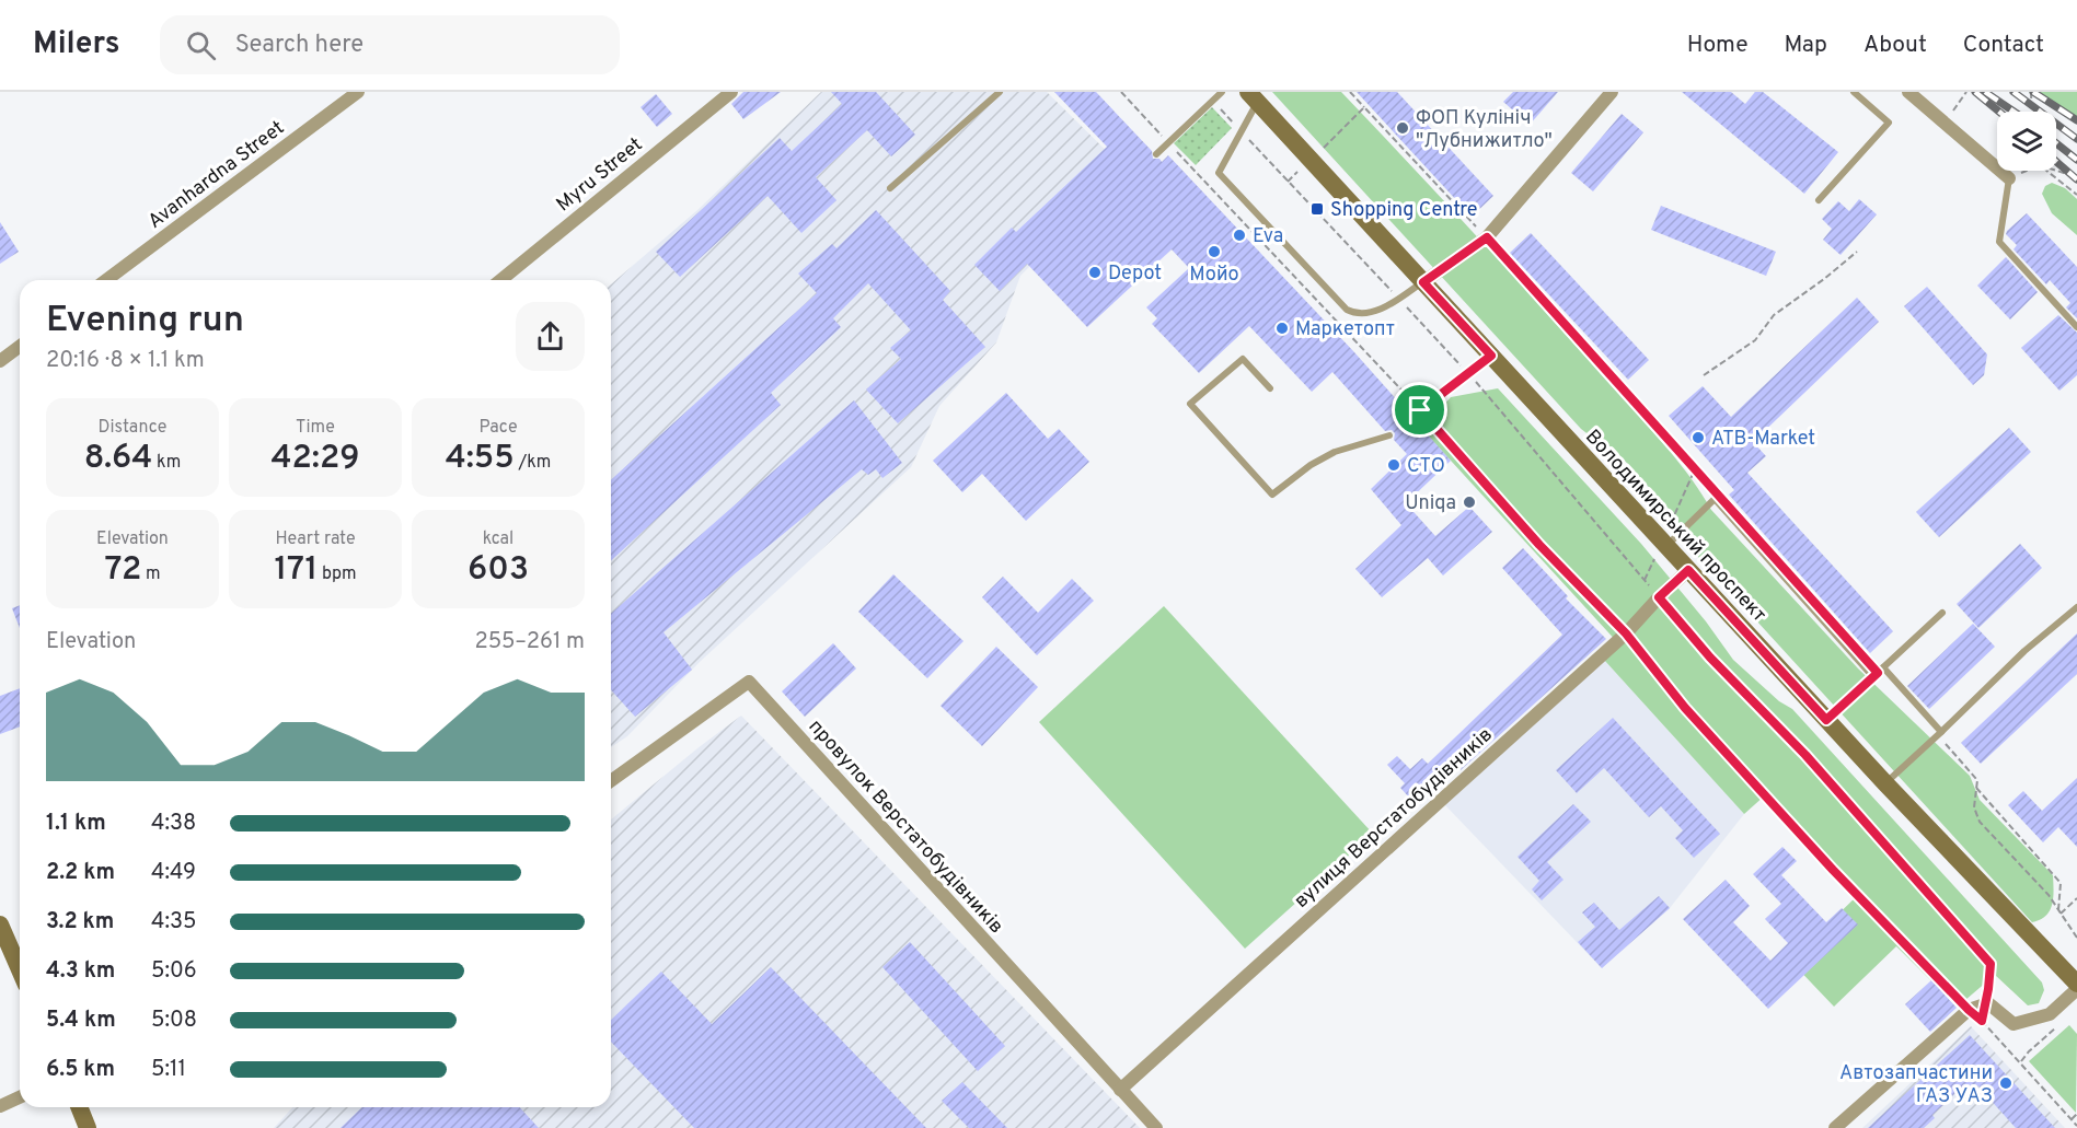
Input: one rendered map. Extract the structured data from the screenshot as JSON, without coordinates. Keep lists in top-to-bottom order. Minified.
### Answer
{"streets":{"main road":["Володимирський проспект"],"street":["Avanhardna Street","Myru Street","вулиця Верстатобудівників","провулок Верстатобудівників"]},"crossings":[["Володимирський проспект","вулиця Верстатобудівників"],["вулиця Верстатобудівників","провулок Верстатобудівників"]],"places":{"other":["ФОП Кулініч \"Лубнижитло\"","Eva","Мойо","Depot","Маркетопт","ATB-Market","СТО","Uniqa","Автозапчастини ГАЗ УАЗ"],"transit":["Shopping Centre"]},"page":{"header":"Milers","search":"Search here","nav":["Home","Map","About","Contact"],"heading":["Evening run","20:16 · 8 × 1.1 km"],"stats":[["Distance","8.64 km"],["Time","42:29"],["Pace","4:55 /km"],["Elevation","72 m"],["Heart rate","171 bpm"],["kcal","603"]],"chart":["Elevation","255–261 m"],"list":[{"name":"1.1 km","note":"4:38"},{"name":"2.2 km","note":"4:49"},{"name":"3.2 km","note":"4:35"},{"name":"4.3 km","note":"5:06"},{"name":"5.4 km","note":"5:08"},{"name":"6.5 km","note":"5:11"}]}}
